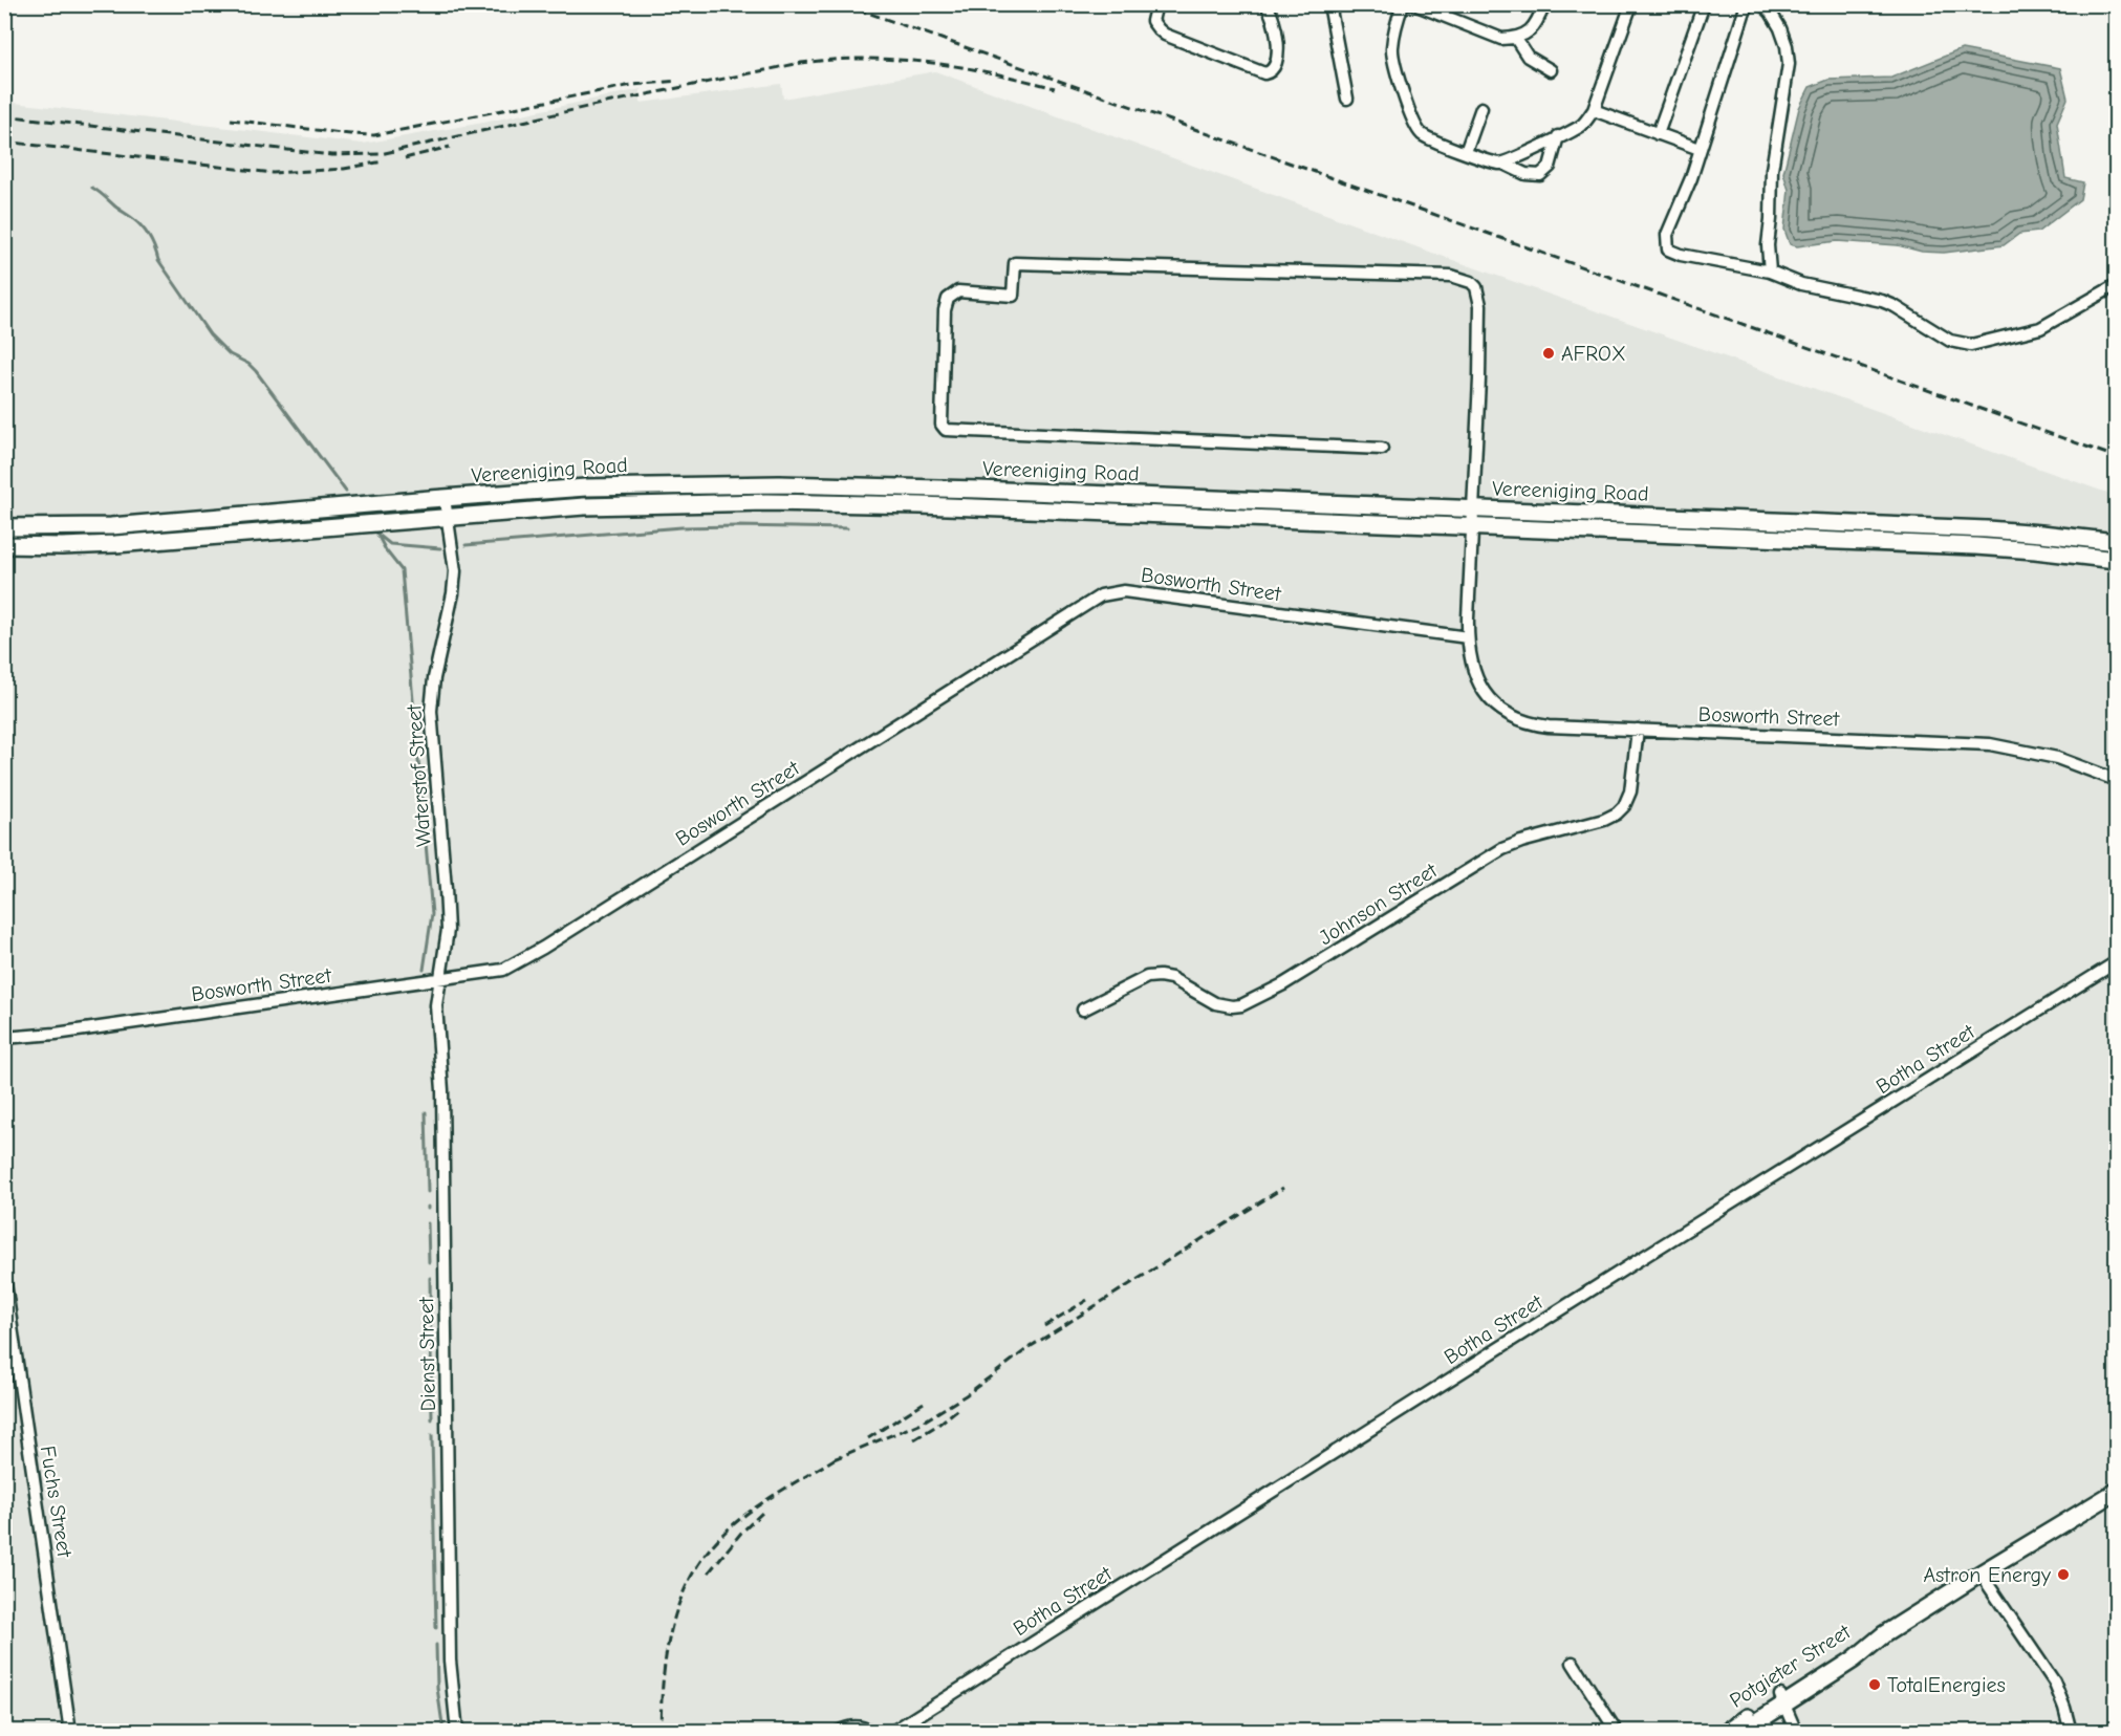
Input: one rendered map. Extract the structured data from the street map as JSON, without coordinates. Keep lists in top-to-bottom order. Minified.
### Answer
{"streets":{"main road":["Vereeniging Road","Potgieter Street"],"street":["Bosworth Street","Waterstof Street","Johnson Street","Botha Street","Dienst Street","Fuchs Street"]},"crossings":[["Vereeniging Road","Bosworth Street"],["Vereeniging Road","Waterstof Street"],["Bosworth Street","Waterstof Street"],["Bosworth Street","Johnson Street"],["Bosworth Street","Dienst Street"],["Waterstof Street","Dienst Street"]],"places":["AFROX","Astron Energy","TotalEnergies"]}
